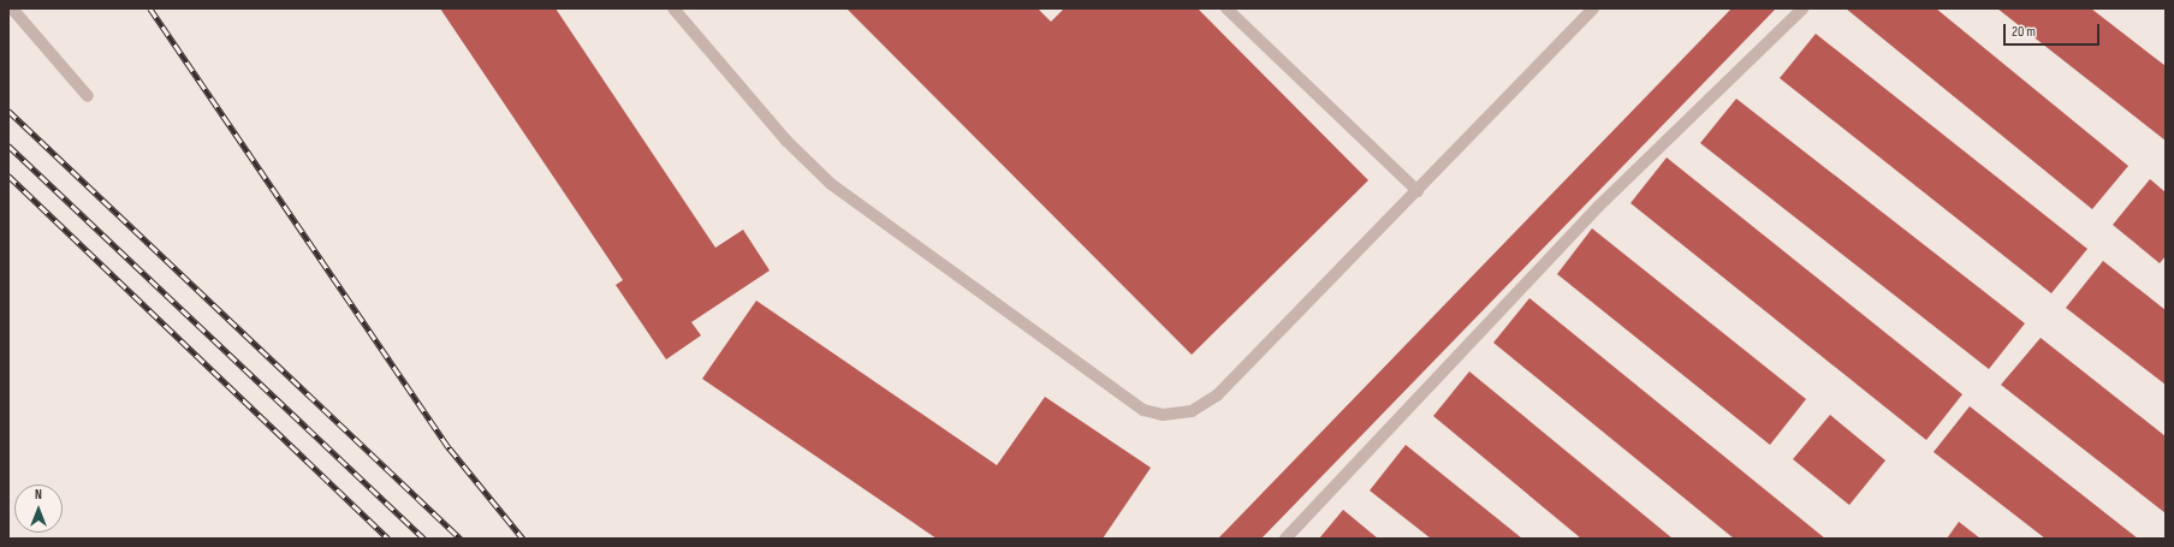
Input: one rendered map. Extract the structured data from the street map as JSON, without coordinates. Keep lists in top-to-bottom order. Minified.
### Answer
{"scale_bar":"20 m","north":"top"}
